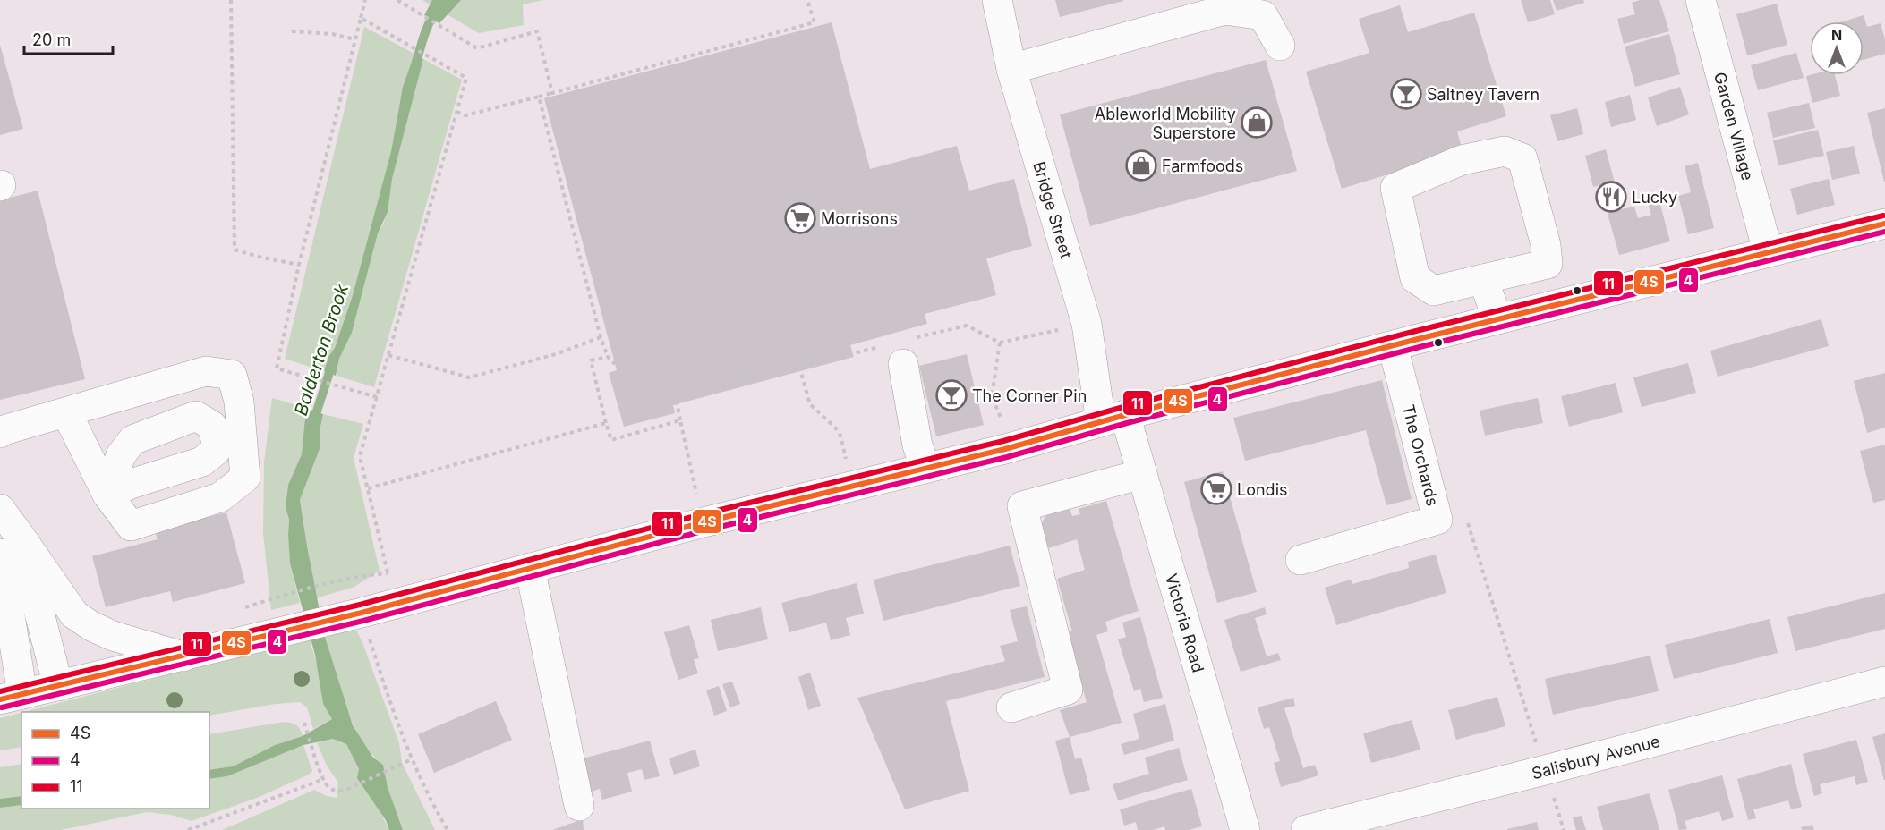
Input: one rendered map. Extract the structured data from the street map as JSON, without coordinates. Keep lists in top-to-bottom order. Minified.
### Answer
{"streets":{"street":["Garden Village","Bridge Street","The Orchards","Victoria Road","Salisbury Avenue"]},"crossings":[["Bridge Street","Victoria Road"]],"water":["Balderton Brook"],"places":{"bar":["Saltney Tavern","The Corner Pin"],"shop":["Ableworld Mobility Superstore","Farmfoods"],"restaurant":["Lucky"],"supermarket":["Morrisons","Londis"]},"lines":["transit line 11","transit line 4S","transit line 4"],"legend":["4S","4","11"],"scale_bar":"20 m","north":"top"}
